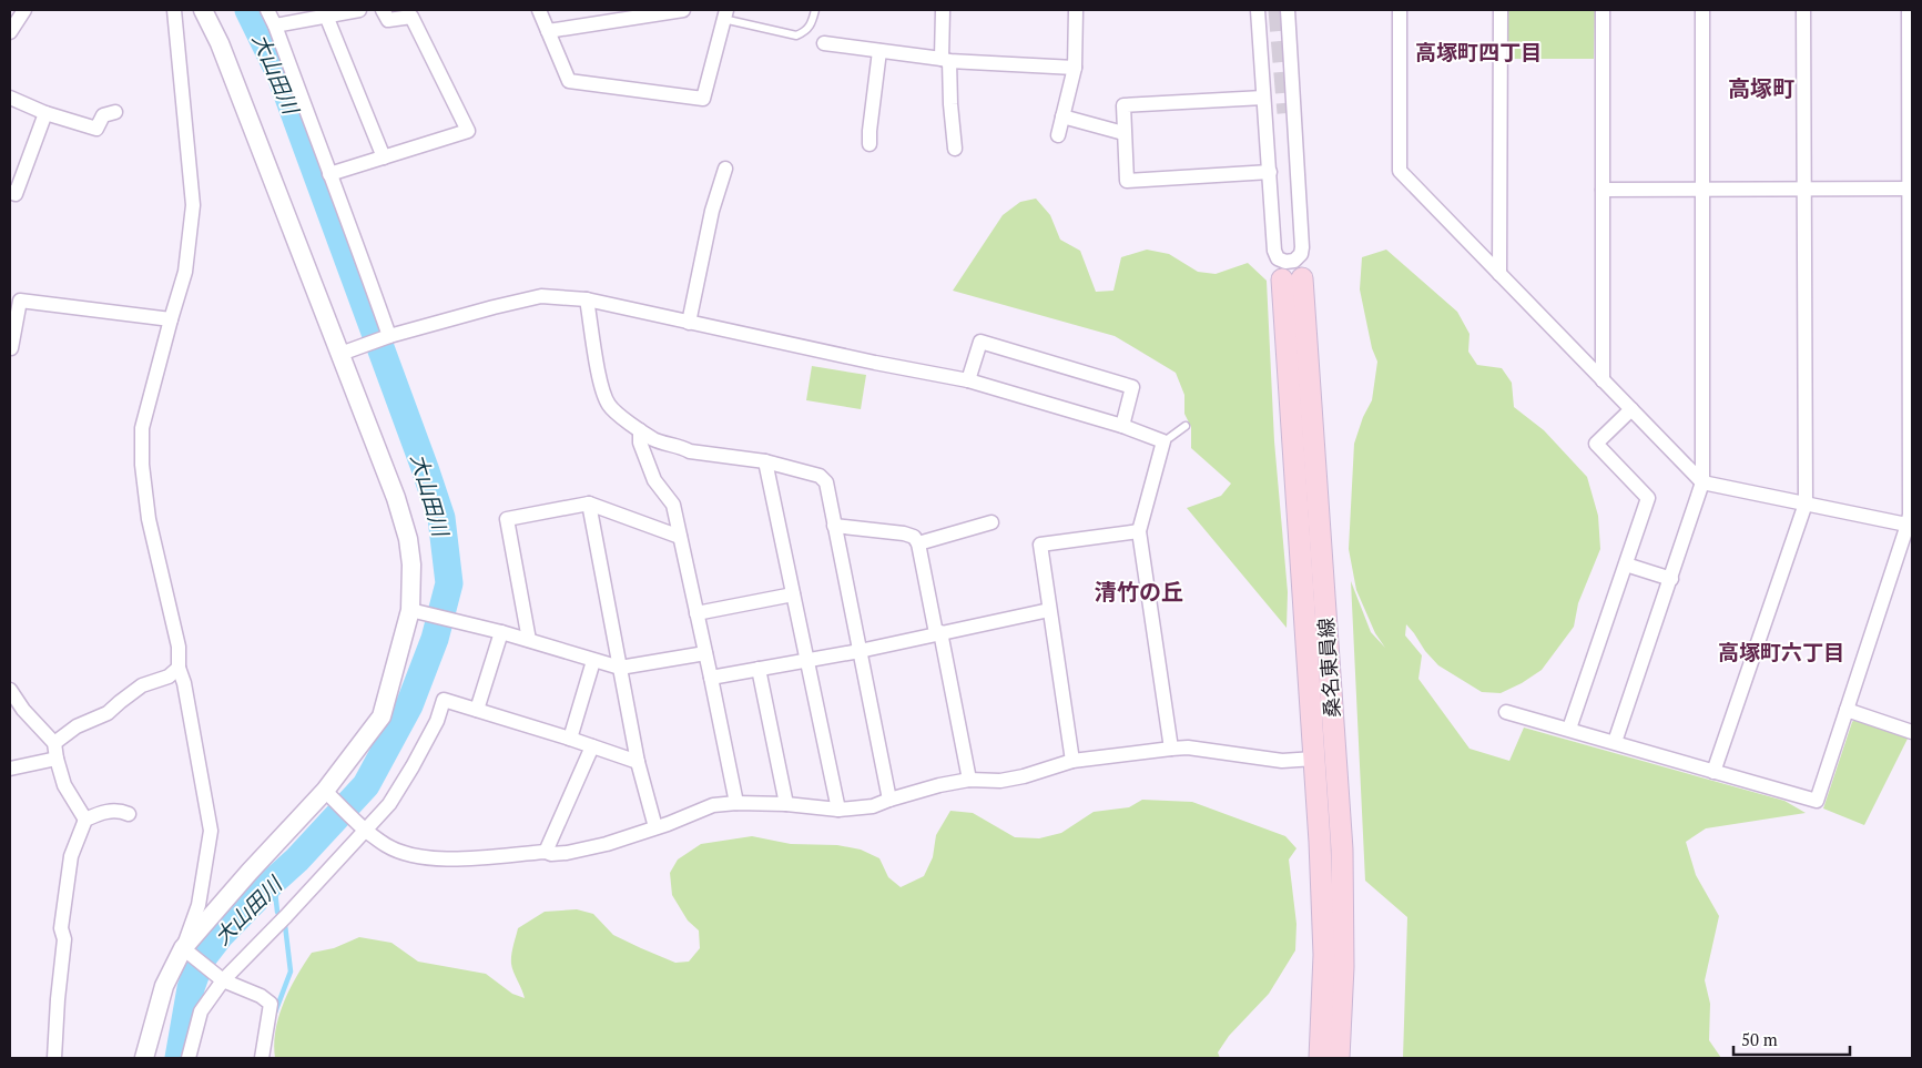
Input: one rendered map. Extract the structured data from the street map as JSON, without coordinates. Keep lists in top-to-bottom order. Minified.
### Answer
{"streets":{"main road":["桑名東員線"]},"districts":["高塚町四丁目","高塚町","清竹の丘","高塚町六丁目"],"water":["大山田川"],"scale_bar":"50 m"}
